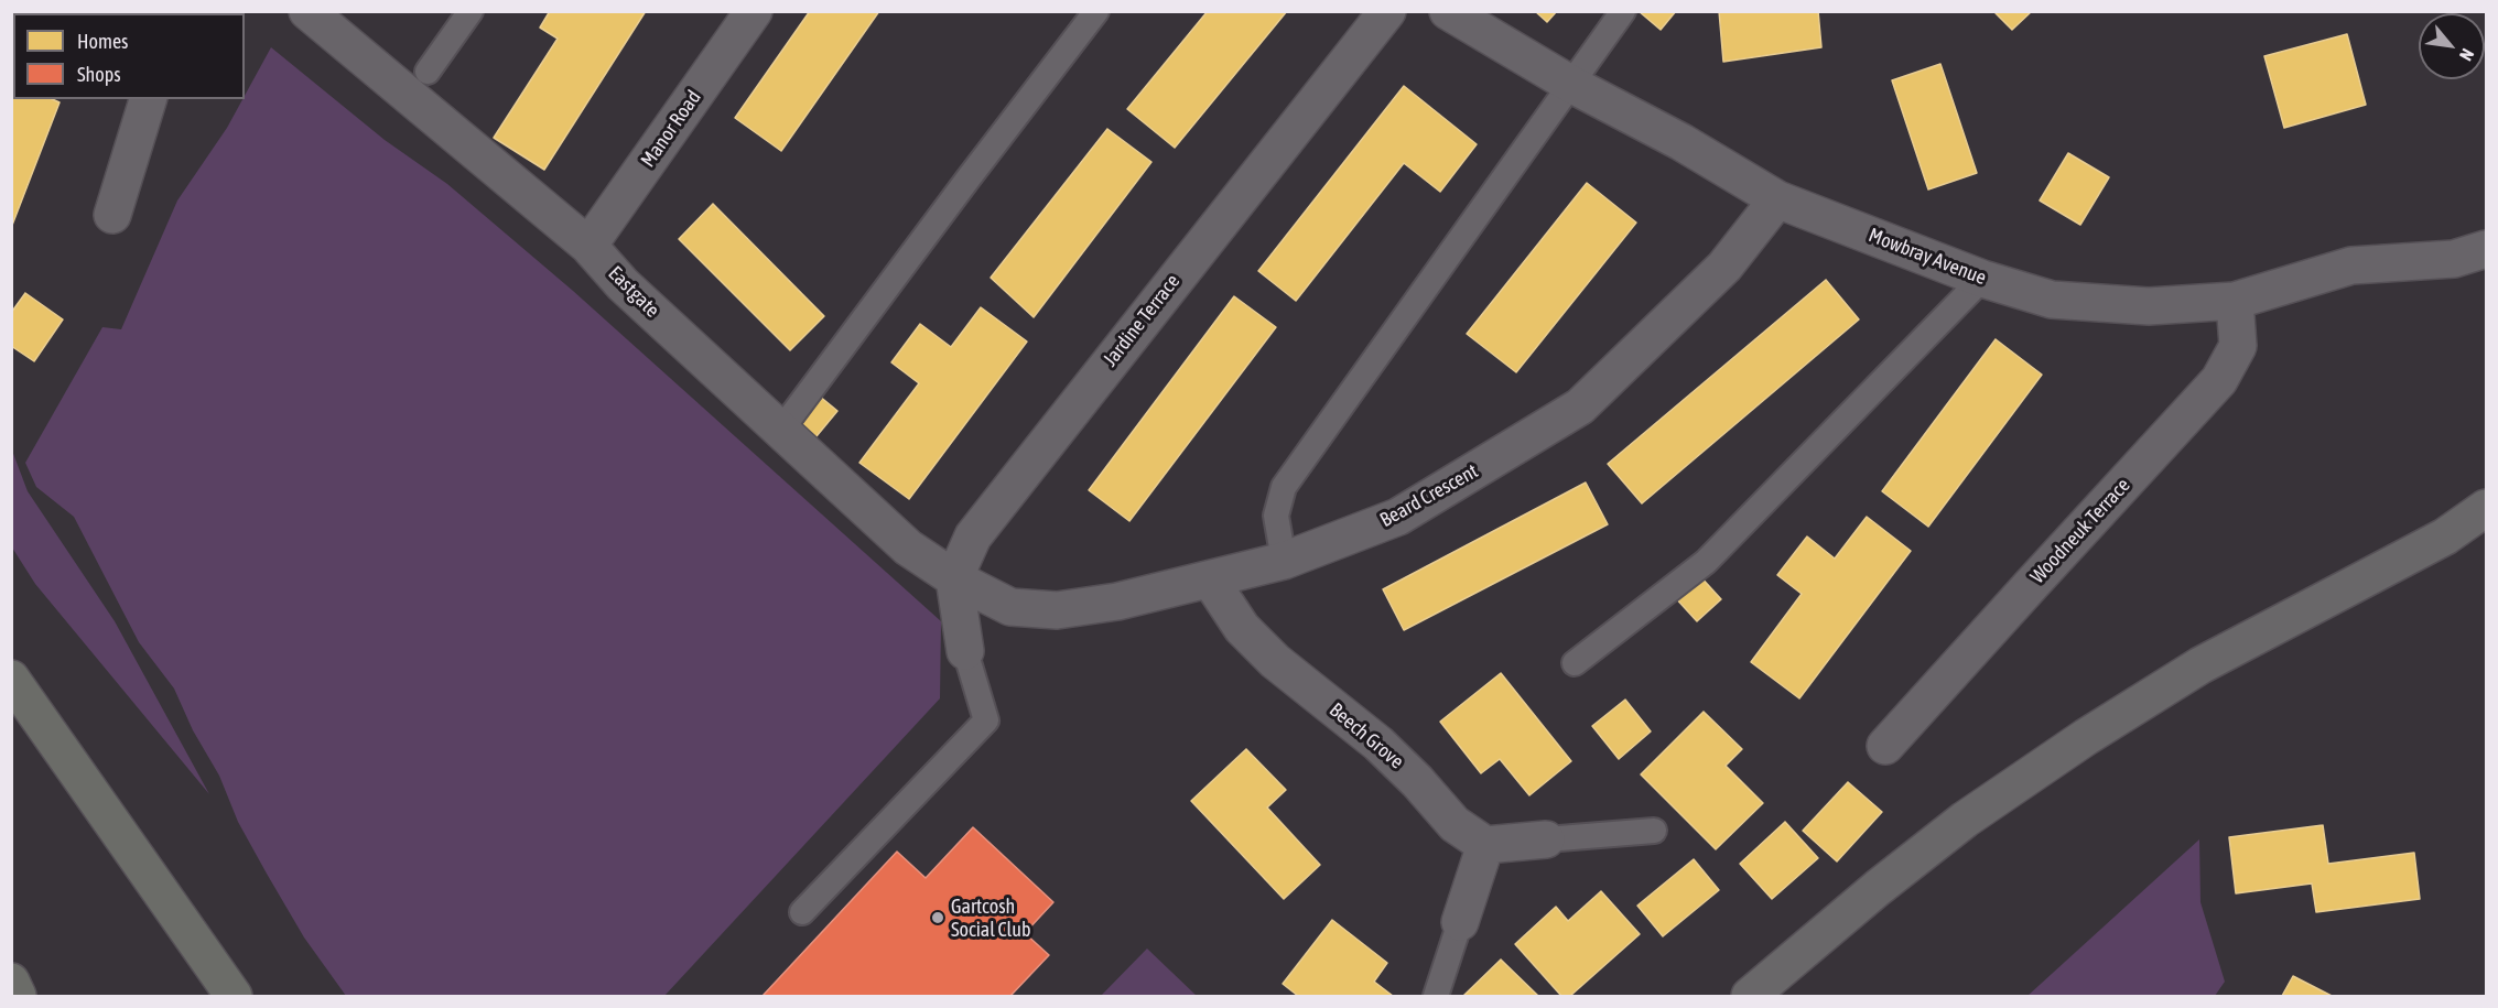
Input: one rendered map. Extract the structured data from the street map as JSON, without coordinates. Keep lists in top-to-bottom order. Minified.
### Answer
{"streets":{"street":["Manor Road","Mowbray Avenue","Eastgate","Jardine Terrace","Beard Crescent","Woodneuk Terrace","Beech Grove"]},"crossings":[["Manor Road","Eastgate"],["Mowbray Avenue","Beard Crescent"],["Mowbray Avenue","Woodneuk Terrace"],["Eastgate","Jardine Terrace"],["Eastgate","Beard Crescent"],["Jardine Terrace","Beard Crescent"],["Beard Crescent","Beech Grove"]],"places":["Gartcosh Social Club"],"legend":["Homes","Shops"],"north":"bottom right"}
